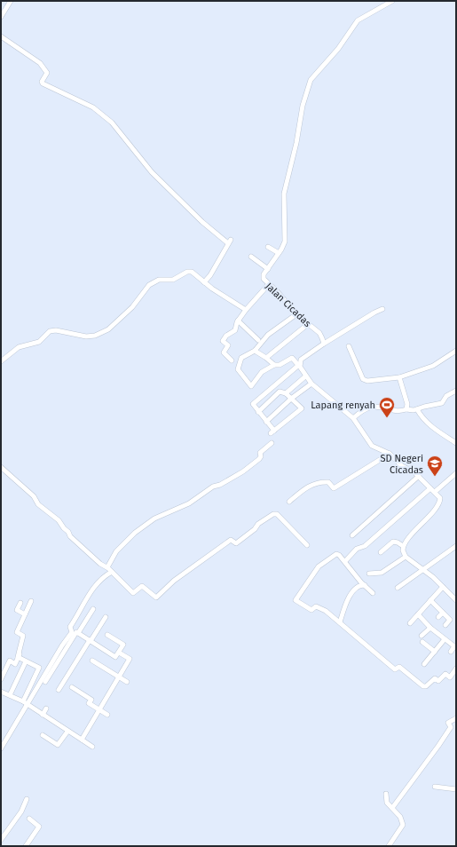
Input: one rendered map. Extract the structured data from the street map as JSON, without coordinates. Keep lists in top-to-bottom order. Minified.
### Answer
{"streets":{"street":["Jalan Cicadas"]},"places":{"sports":["Lapang renyah"],"school or university":["SD Negeri Cicadas"]}}
